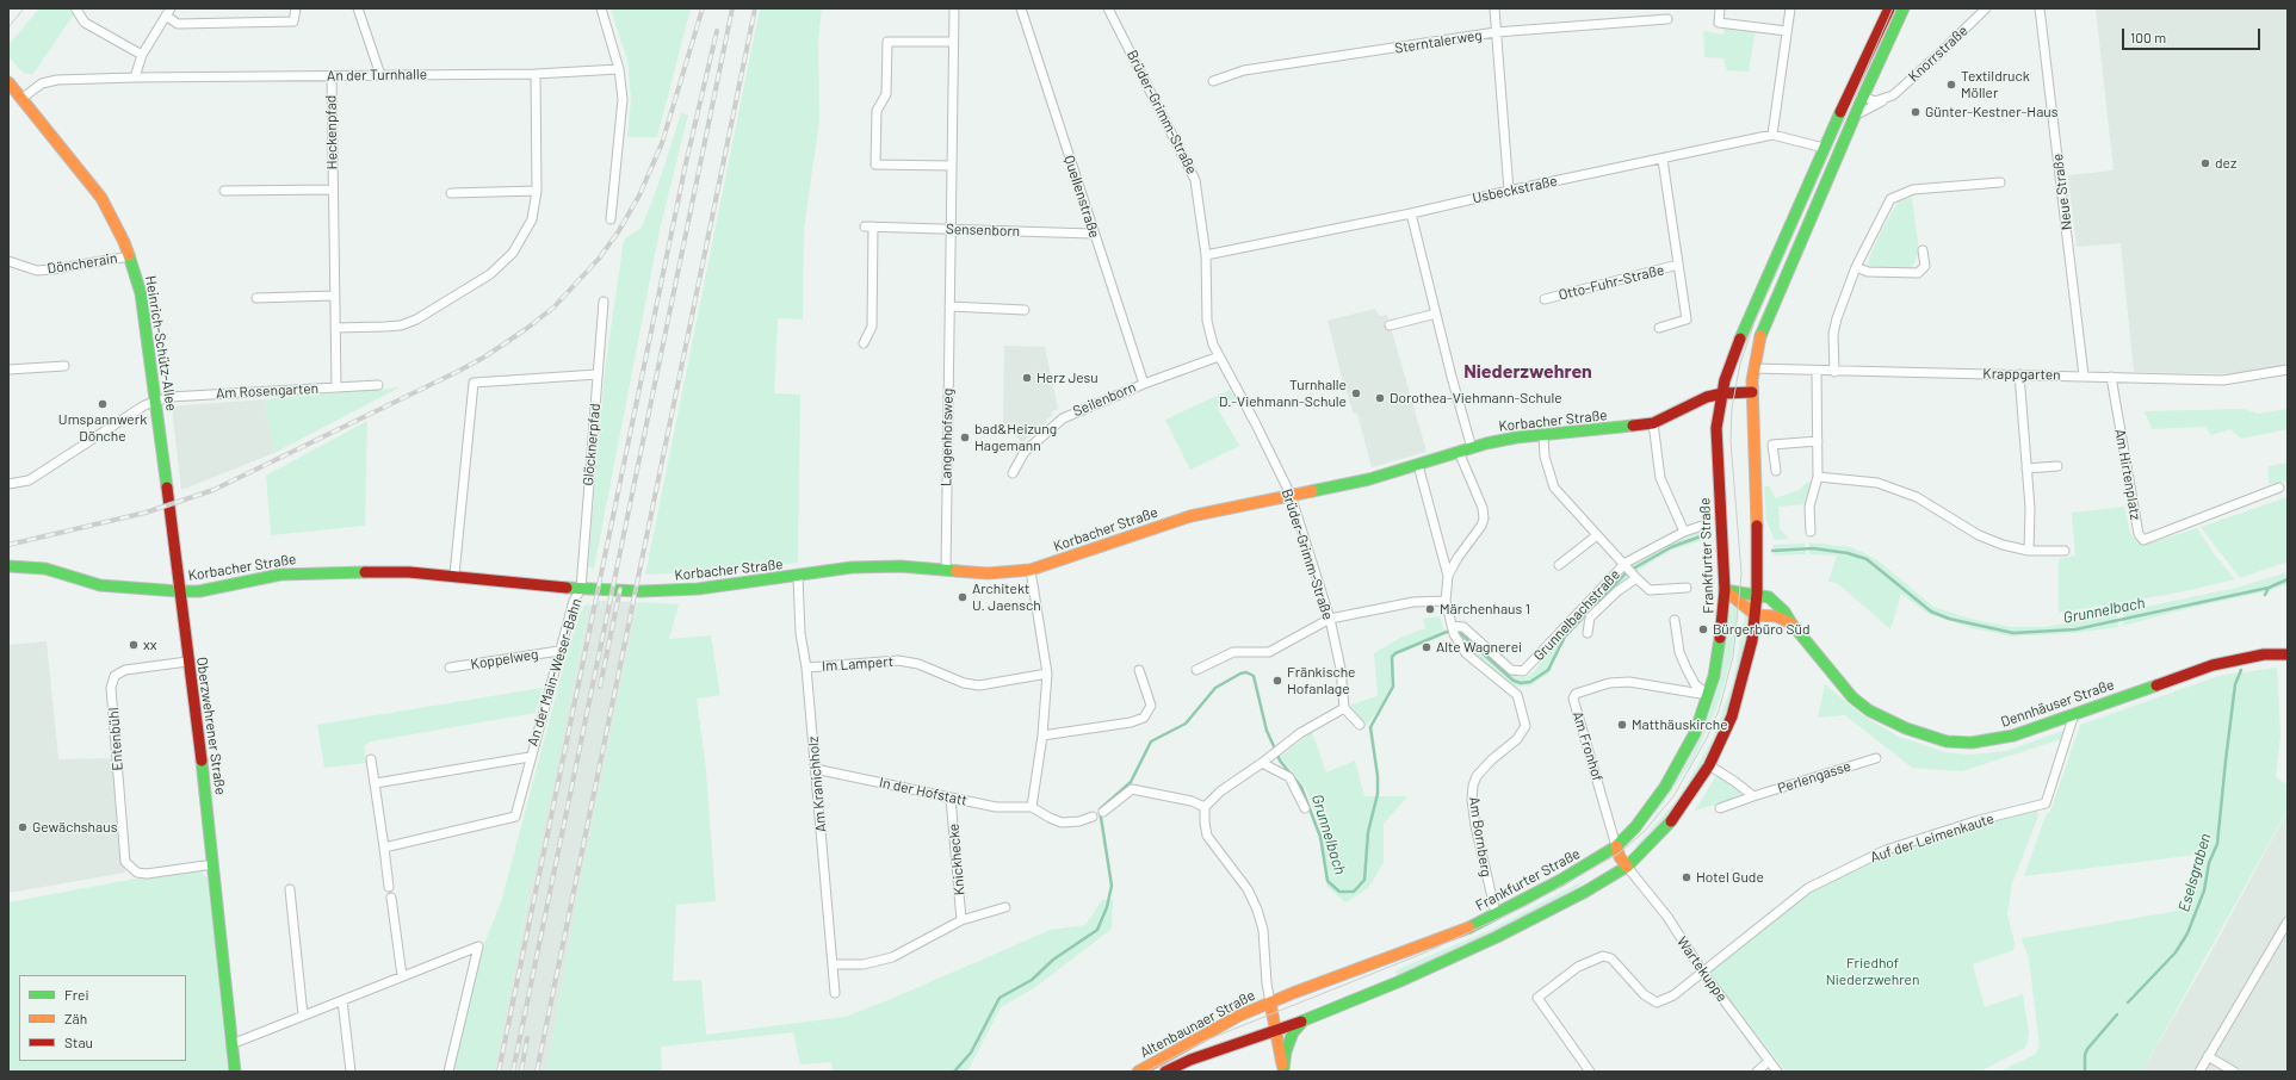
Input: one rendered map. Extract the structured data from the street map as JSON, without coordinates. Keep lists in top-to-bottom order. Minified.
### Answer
{"streets":{"main road":["Heinrich-Schütz-Allee","Korbacher Straße","Frankfurter Straße","Dennhäuser Straße","Oberzwehrener Straße","Altenbaunaer Straße"],"street":["Sterntalerweg","Knorrstraße","An der Turnhalle","Brüder-Grimm-Straße","Heckenpfad","Usbeckstraße","Neue Straße","Quellenstraße","Sensenborn","Döncherain","Otto-Fuhr-Straße","Krappgarten","Am Rosengarten","Seilenborn","Langenhofsweg","Glöcknerpfad","Am Hirtenplatz","Grunnelbachstraße","Koppelweg","Im Lampert","An der Main-Weser-Bahn","Entenbühl","Am Fronhof","Perlengasse","Am Kranichholz","In der Hofstatt","Am Bornberg","Auf der Leimenkaute","Knickhecke","Wartekuppe"]},"crossings":[["An der Turnhalle","Heckenpfad"],["An der Turnhalle","Heinrich-Schütz-Allee"],["Brüder-Grimm-Straße","Usbeckstraße"],["Brüder-Grimm-Straße","Seilenborn"],["Brüder-Grimm-Straße","Korbacher Straße"],["Heckenpfad","Am Rosengarten"],["Usbeckstraße","Otto-Fuhr-Straße"],["Usbeckstraße","Frankfurter Straße"],["Neue Straße","Krappgarten"],["Quellenstraße","Sensenborn"],["Quellenstraße","Seilenborn"],["Sensenborn","Langenhofsweg"],["Döncherain","Heinrich-Schütz-Allee"],["Heinrich-Schütz-Allee","Am Rosengarten"],["Heinrich-Schütz-Allee","Korbacher Straße"],["Heinrich-Schütz-Allee","Oberzwehrener Straße"],["Krappgarten","Am Hirtenplatz"],["Korbacher Straße","Langenhofsweg"],["Korbacher Straße","Glöcknerpfad"],["Korbacher Straße","Frankfurter Straße"],["Korbacher Straße","An der Main-Weser-Bahn"],["Korbacher Straße","Oberzwehrener Straße"],["Korbacher Straße","Am Kranichholz"],["Glöcknerpfad","An der Main-Weser-Bahn"],["Frankfurter Straße","Dennhäuser Straße"],["Frankfurter Straße","Am Fronhof"],["Frankfurter Straße","Am Bornberg"],["Frankfurter Straße","Altenbaunaer Straße"],["Grunnelbachstraße","Am Bornberg"],["Koppelweg","An der Main-Weser-Bahn"],["Im Lampert","Am Kranichholz"],["Dennhäuser Straße","Auf der Leimenkaute"],["Oberzwehrener Straße","Entenbühl"],["Am Kranichholz","In der Hofstatt"],["In der Hofstatt","Knickhecke"],["Auf der Leimenkaute","Wartekuppe"]],"districts":["Niederzwehren"],"water":["Grunnelbach","Eselsgraben"],"parks":["Friedhof Niederzwehren"],"places":["Textildruck Möller","Günter-Kestner-Haus","dez","Herz Jesu","Turnhalle D.-Viehmann-Schule","Dorothea-Viehmann-Schule","Umspannwerk Dönche","bad&Heizung Hagemann","Architekt U. Jaensch","Märchenhaus 1","Bürgerbüro Süd","xx","Alte Wagnerei","Fränkische Hofanlage","Matthäuskirche","Gewächshaus","Hotel Gude"],"legend":["Frei","Zäh","Stau"],"scale_bar":"100 m"}
